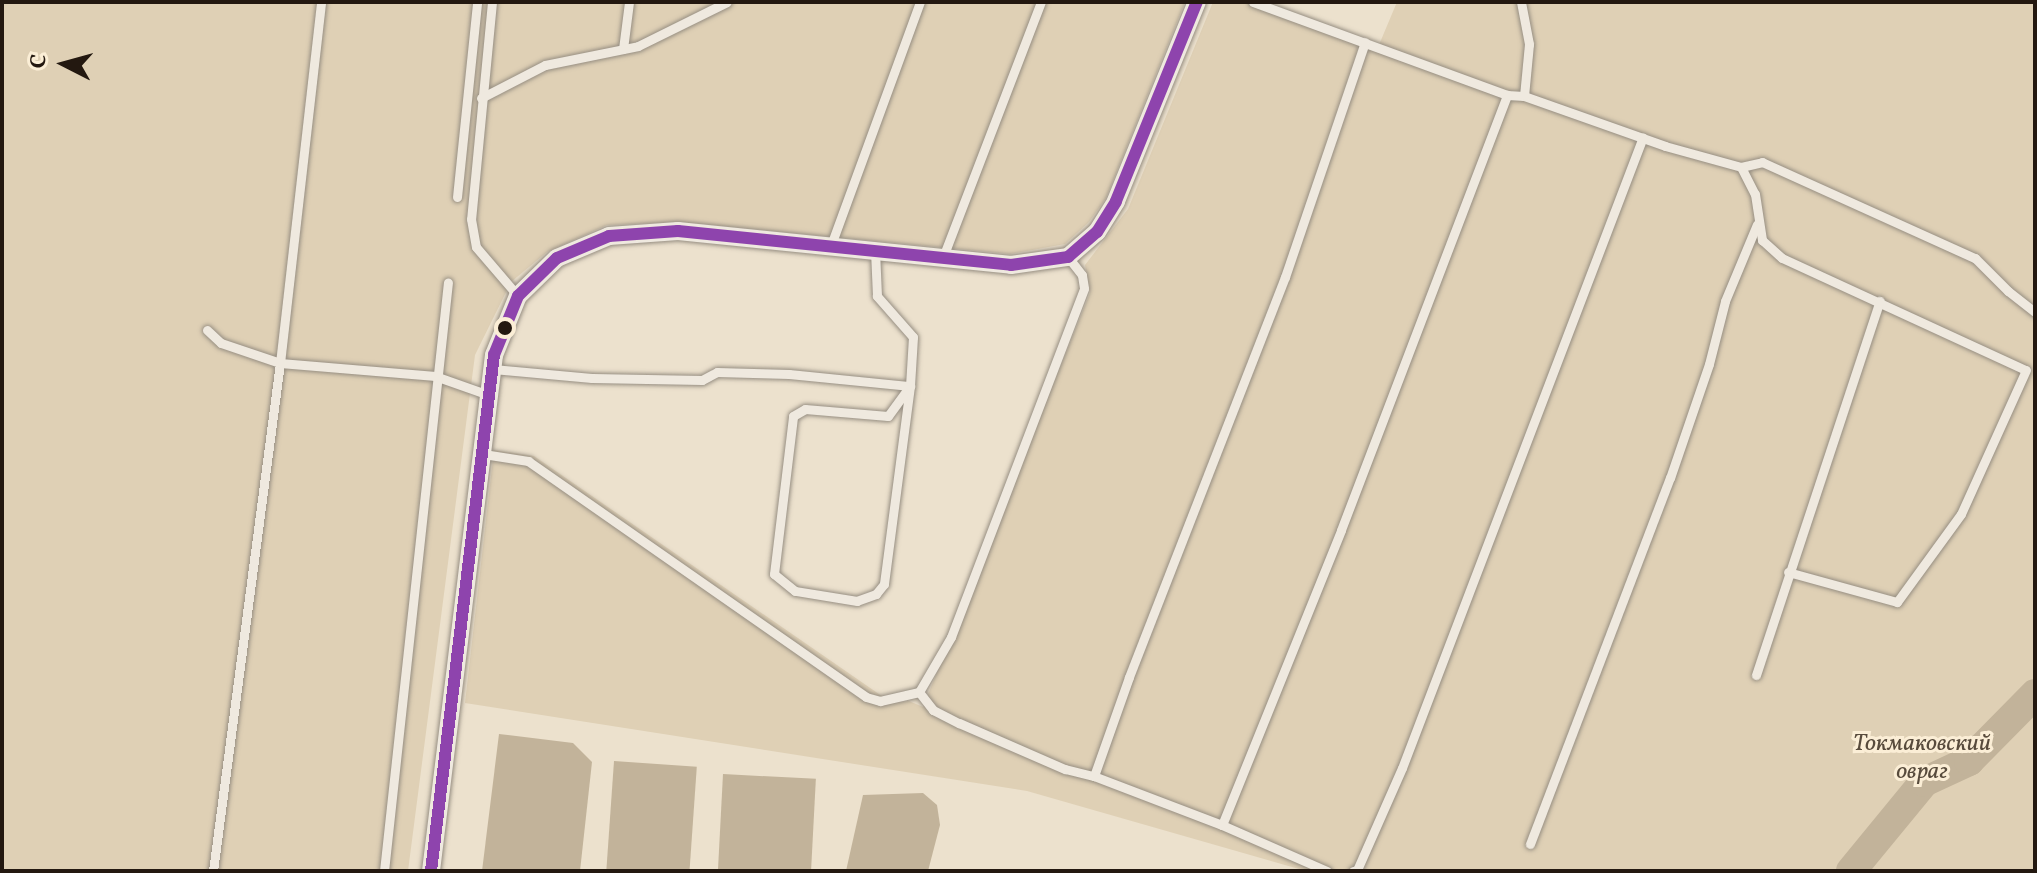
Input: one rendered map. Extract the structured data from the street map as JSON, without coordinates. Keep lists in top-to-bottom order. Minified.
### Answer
{"parks":["Токмаковский овраг"],"north":"left"}
